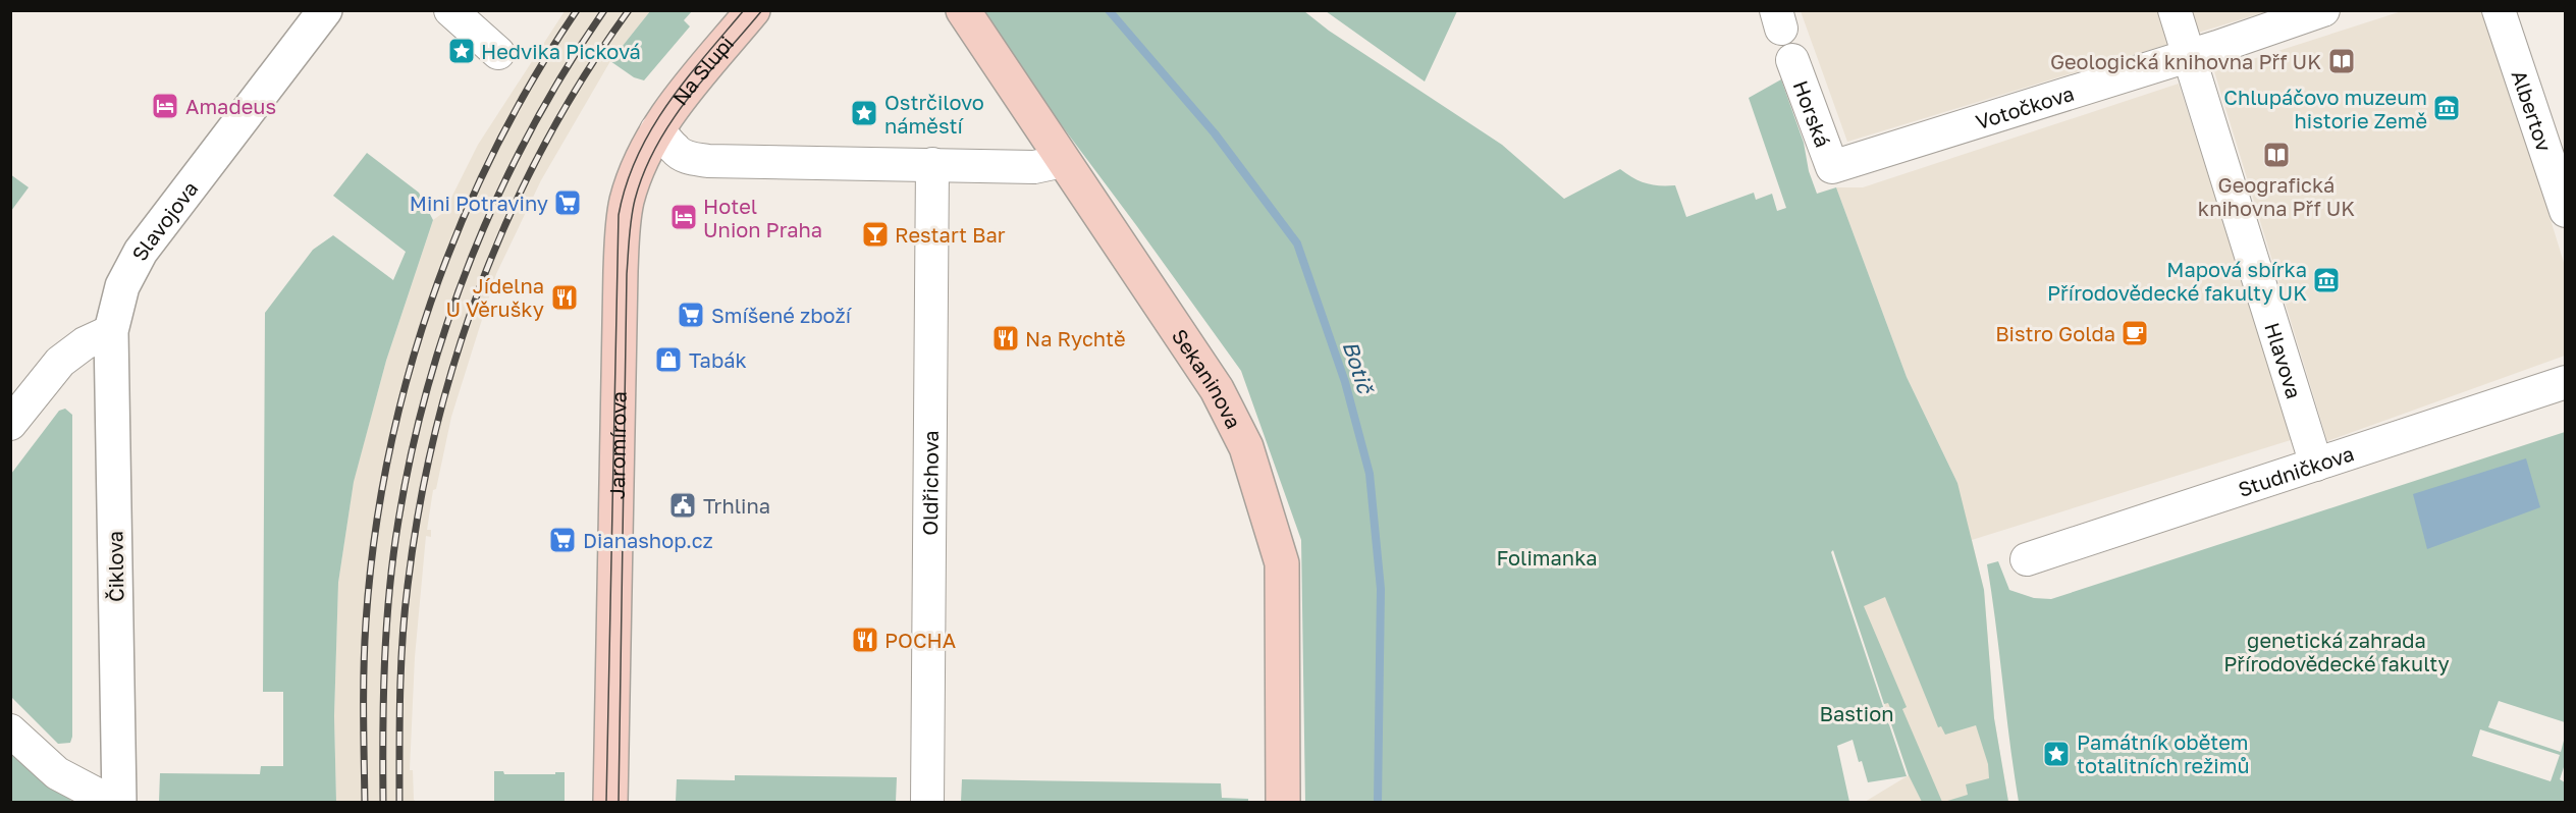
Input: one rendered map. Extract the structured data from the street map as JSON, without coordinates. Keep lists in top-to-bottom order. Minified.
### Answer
{"streets":{"main road":["Na Slupi","Sekaninova","Jaromírova"],"street":["Votočkova","Albertov","Horská","Slavojova","Hlavova","Studničkova","Oldřichova","Čiklova"]},"crossings":[["Na Slupi","Jaromírova"],["Votočkova","Horská"],["Votočkova","Hlavova"],["Slavojova","Čiklova"],["Hlavova","Studničkova"]],"water":["Botič"],"parks":["Folimanka","genetická zahrada Přírodovědecké fakulty","Bastion"],"places":{"place":["Hedvika Picková","Ostrčilovo náměstí","Památník obětem totalitních režimů"],"library":["Geologická knihovna Přf UK","Geografická knihovna Přf UK"],"hotel":["Amadeus","Hotel Union Praha"],"museum":["Chlupáčovo muzeum historie Země","Mapová sbírka Přírodovědecké fakulty UK"],"supermarket":["Mini Potraviny","Smíšené zboží","Dianashop.cz"],"bar":["Restart Bar"],"restaurant":["Jídelna U Věrušky","Na Rychtě","POCHA"],"cafe":["Bistro Golda"],"shop":["Tabák"],"public building":["Trhlina"]}}
